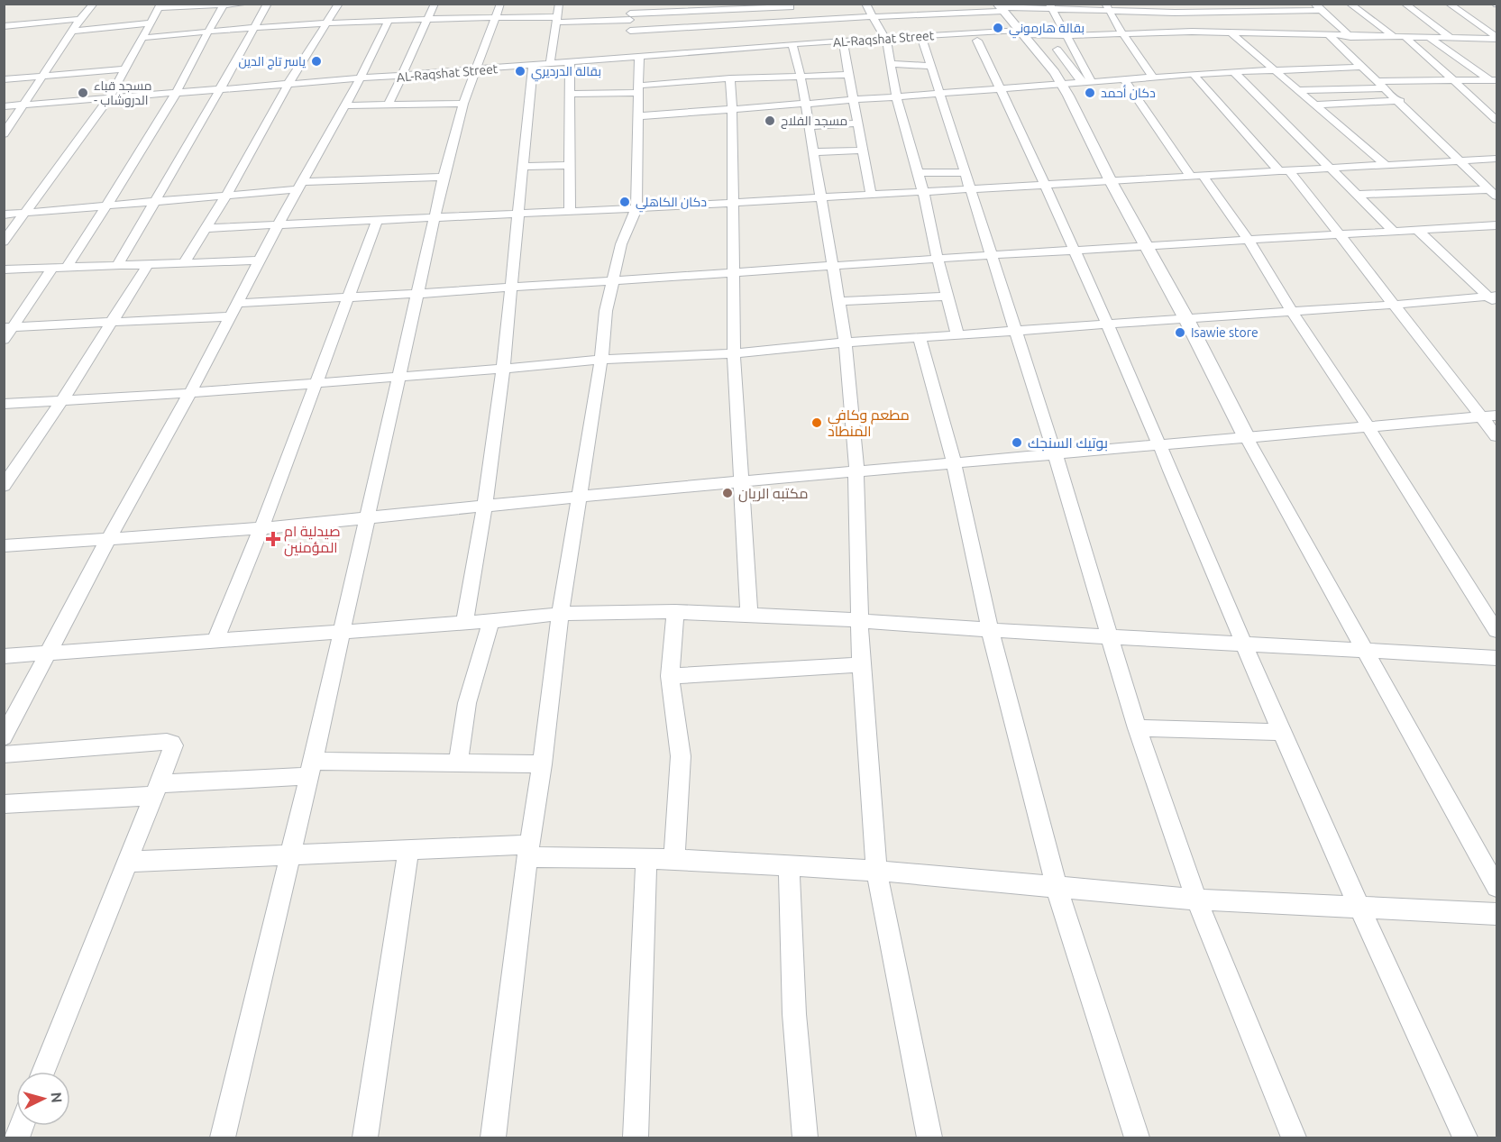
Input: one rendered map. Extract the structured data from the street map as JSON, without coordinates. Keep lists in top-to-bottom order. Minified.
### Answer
{"streets":{"street":["AL-Raqshat Street"]},"places":{"other":["بقالة هارموني","ياسر تاج الدين","بقالة الدرديري","مسجد قباء - الدروشاب","دكان أحمد","مسجد الفلاح","دكان الكاهلي","Isawie store","مطعم وكافي المنطاد","بوتيك السنجك","مكتبه الريان"],"health":["صيدلية ام المؤمنين"]},"north":"right"}
